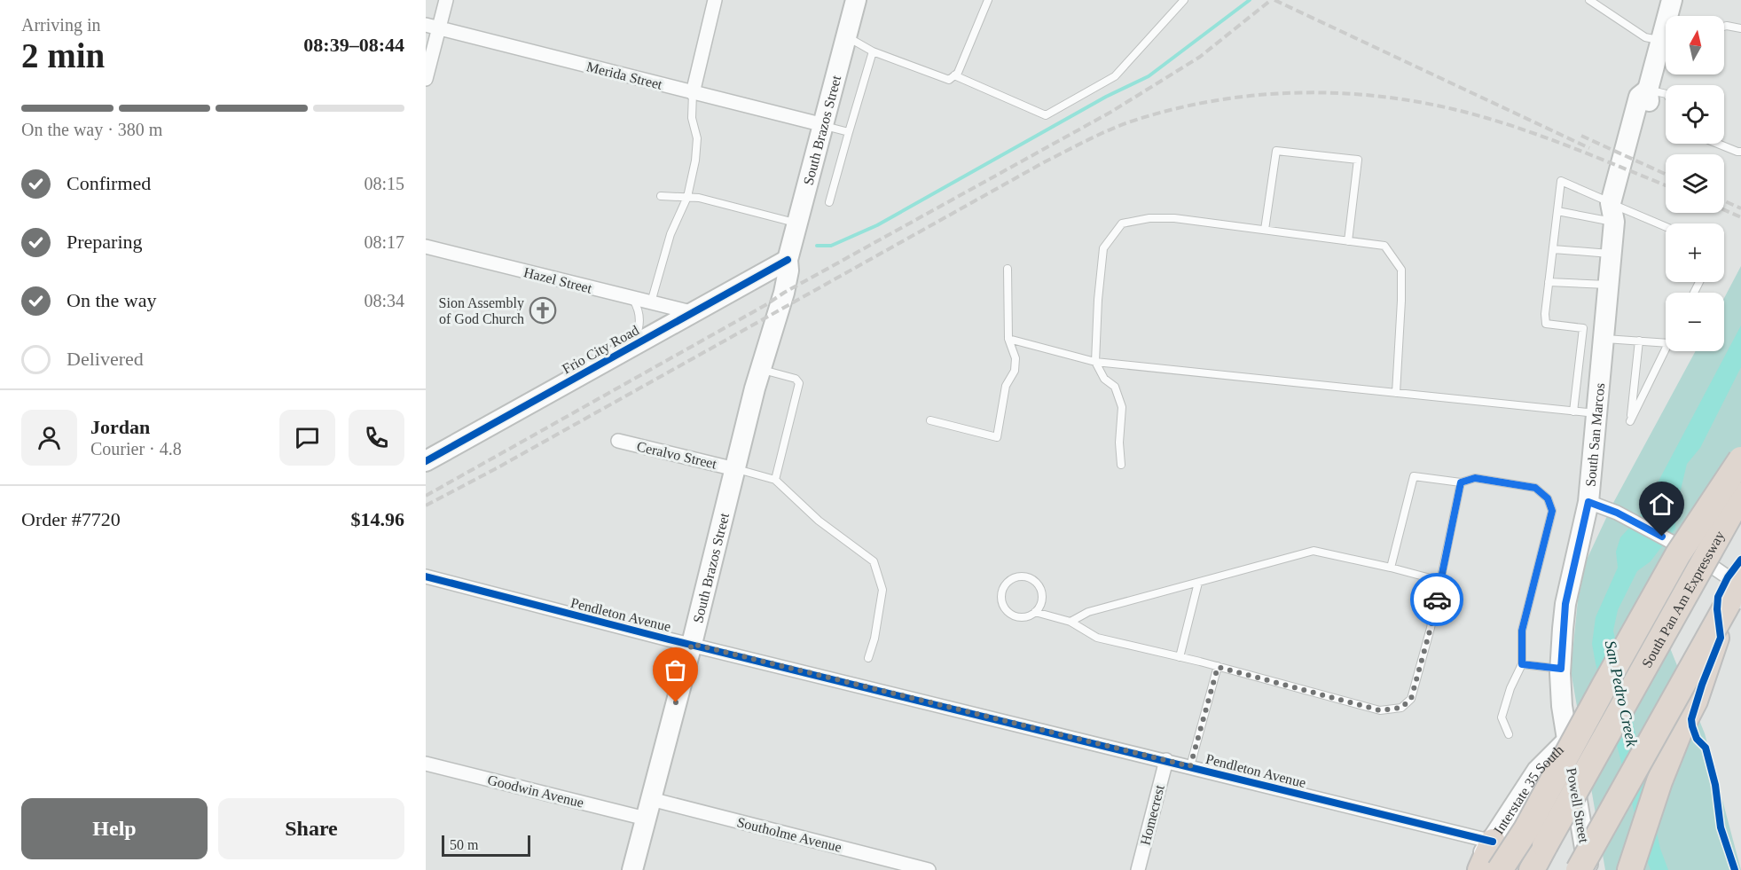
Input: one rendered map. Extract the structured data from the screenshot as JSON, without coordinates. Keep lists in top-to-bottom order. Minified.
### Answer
{"streets":{"highway":["South Pan Am Expressway"],"street":["Merida Street","South Brazos Street","Hazel Street","Frio City Road","South San Marcos","Ceralvo Street","Pendleton Avenue","Goodwin Avenue","Interstate 35 South","Powell Street","Homecrest","Southolme Avenue"]},"crossings":[["Merida Street","South Brazos Street"],["South Brazos Street","Frio City Road"],["South Brazos Street","Ceralvo Street"],["South Brazos Street","Pendleton Avenue"],["South Brazos Street","Goodwin Avenue"],["South Brazos Street","Southolme Avenue"],["Hazel Street","Frio City Road"],["South San Marcos","Interstate 35 South"],["South San Marcos","Powell Street"],["Pendleton Avenue","Interstate 35 South"],["Pendleton Avenue","Homecrest"],["Interstate 35 South","Powell Street"]],"water":["San Pedro Creek"],"places":{"church":["Sion Assembly of God Church"]},"scale_bar":"50 m","north":"top","page":{"heading":["2 min","Arriving in","08:39–08:44"],"panel":["Jordan","Courier · 4.8","Order #7720","$14.96"],"map_buttons":["+","−"],"bar":"On the way · 380 m","list":[["Confirmed","08:15"],["Preparing","08:17"],["On the way","08:34"],"Delivered"],"buttons":["Help","Share"],"scale":"50 m"}}
